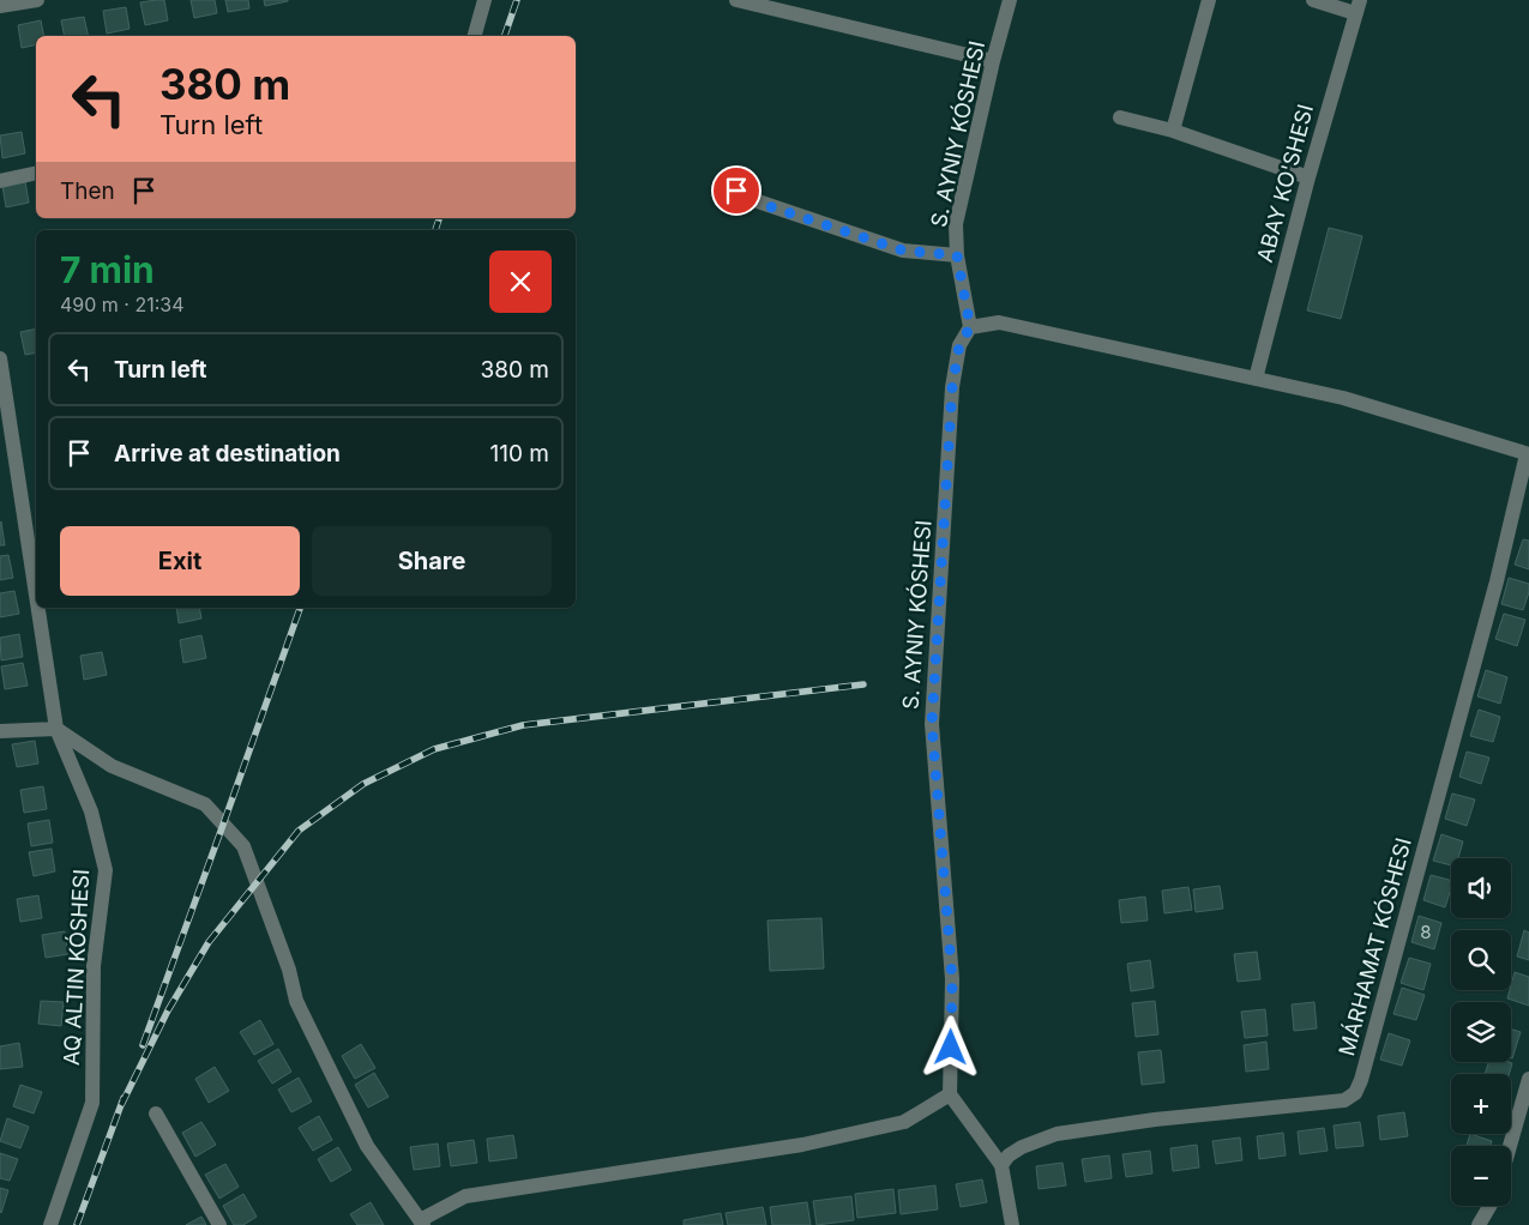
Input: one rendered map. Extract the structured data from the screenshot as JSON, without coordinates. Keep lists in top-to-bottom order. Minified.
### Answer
{"streets":{"street":["S. AYNIY KÓSHESI","ABAY KO'SHESI","MÁRHAMAT KÓSHESI","AQ ALTIN KÓSHESI"]},"house_numbers":["8"],"page":{"turn":["380 m","Turn left"],"then":"Then","heading":["7 min","490 m · 21:34"],"list":[{"name":"Turn left","value":"380 m"},{"name":"Arrive at destination","value":"110 m"}],"buttons":["Exit","Share"],"map_buttons":["+","−"]}}
